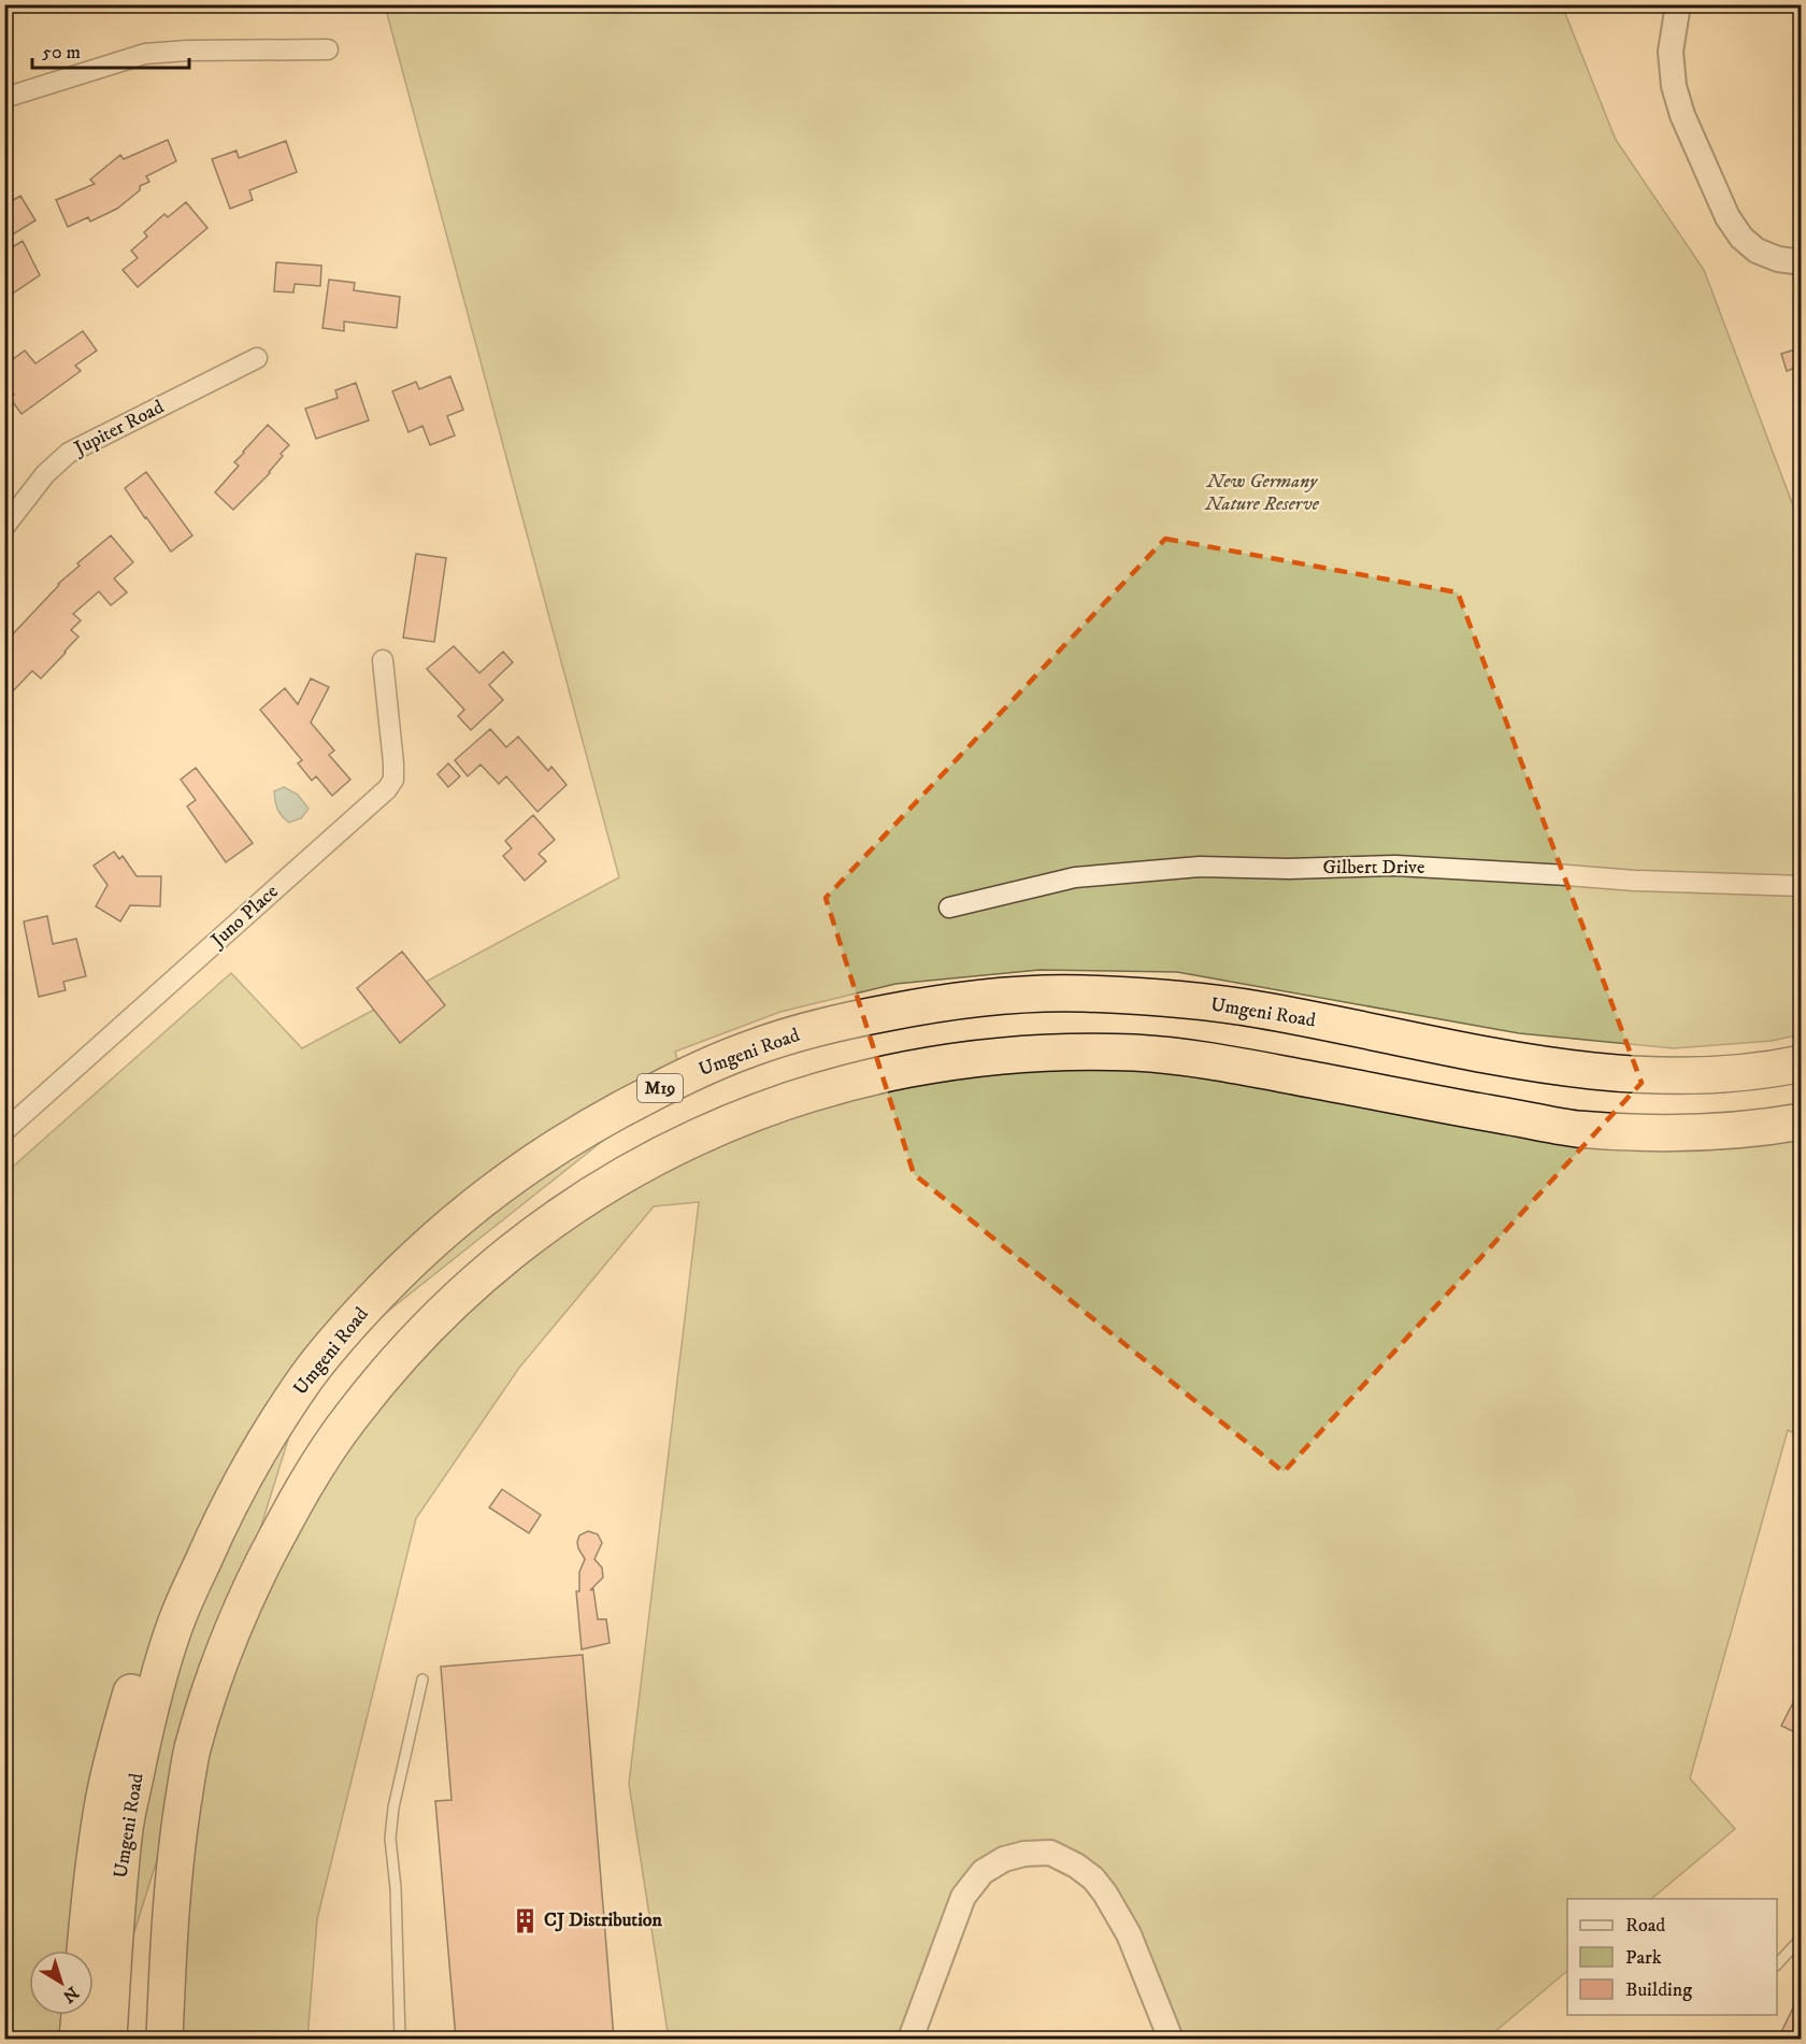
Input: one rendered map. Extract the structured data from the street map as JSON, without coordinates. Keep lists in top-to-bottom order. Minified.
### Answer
{"streets":{"highway":["Umgeni Road","M19"],"street":["Jupiter Road","Gilbert Drive","Juno Place"]},"parks":["New Germany Nature Reserve"],"places":{"building":["CJ Distribution"]},"legend":["Road","Park","Building"],"scale_bar":"50 m","north":"bottom right"}
